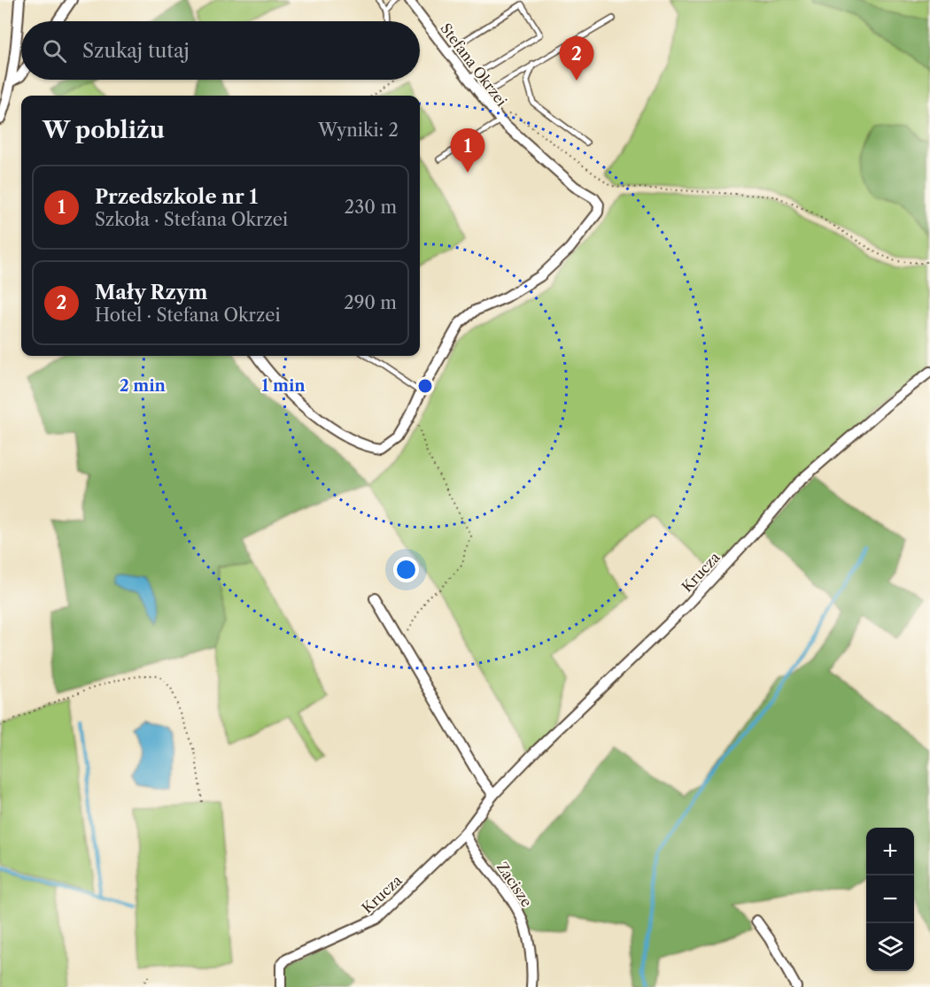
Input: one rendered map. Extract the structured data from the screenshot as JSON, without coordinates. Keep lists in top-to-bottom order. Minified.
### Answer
{"streets":{"street":["Stefana Okrzei","Krucza","Zacisze"]},"crossings":[["Krucza","Zacisze"]],"page":{"search":"Szukaj tutaj","pins":["2","1"],"heading":["W pobliżu","Wyniki: 2"],"list":[{"mark":"1","name":"Przedszkole nr 1","note":"Szkoła · Stefana Okrzei","value":"230 m"},{"mark":"2","name":"Mały Rzym","note":"Hotel · Stefana Okrzei","value":"290 m"}],"map_buttons":["+","−"]},"rings":["2 min","1 min"]}
